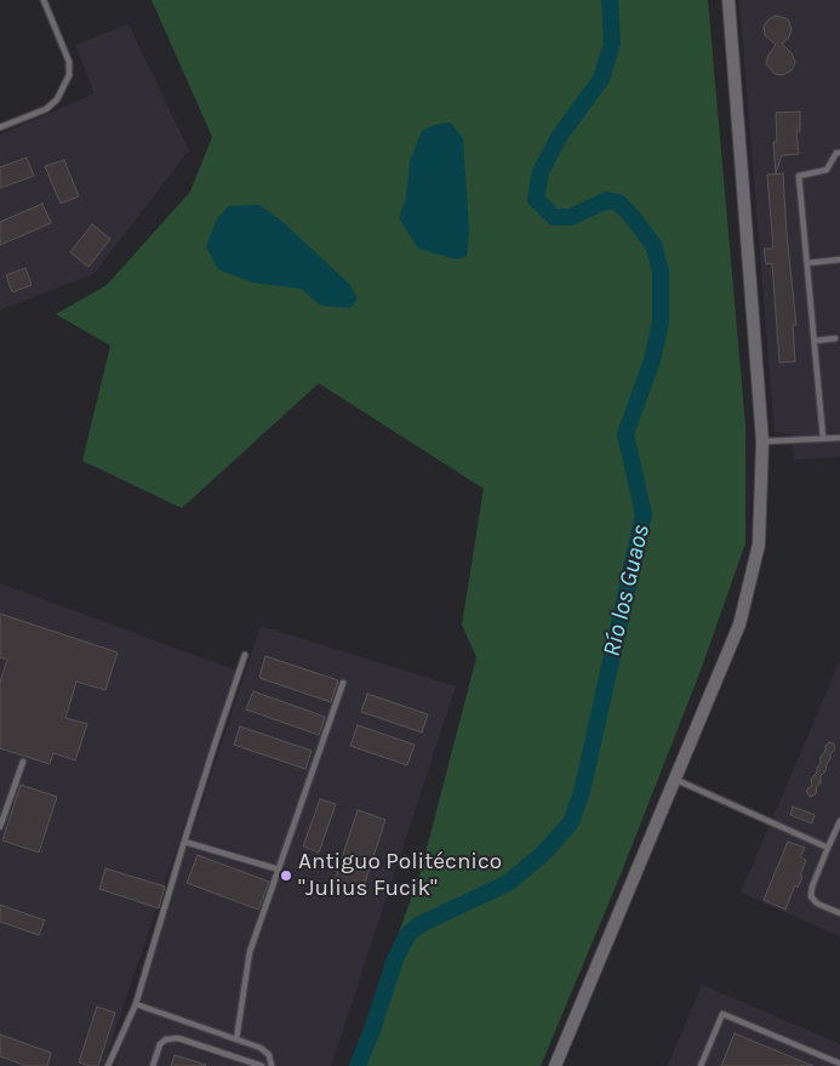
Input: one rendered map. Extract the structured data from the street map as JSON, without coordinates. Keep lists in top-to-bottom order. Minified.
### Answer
{"water":["Río los Guaos"],"places":["Antiguo Politécnico \"Julius Fucik\""]}
